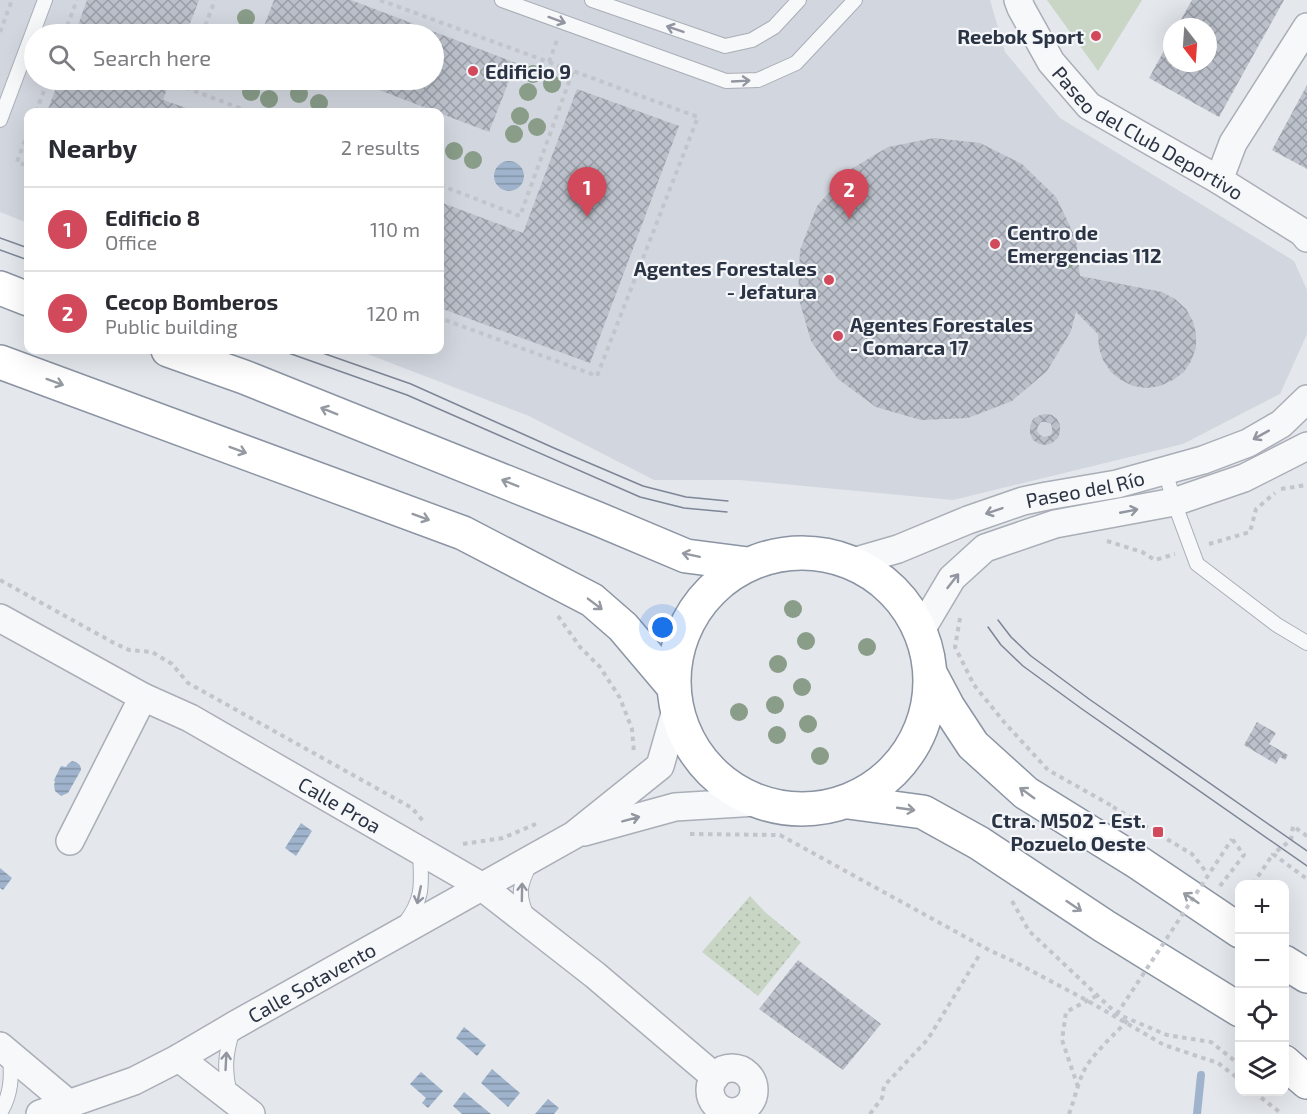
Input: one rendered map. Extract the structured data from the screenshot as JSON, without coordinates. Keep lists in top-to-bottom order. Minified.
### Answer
{"streets":{"street":["Paseo del Club Deportivo","Paseo del Río","Calle Proa","Calle Sotavento"]},"crossings":[["Calle Proa","Calle Sotavento"]],"places":{"other":["Reebok Sport","Edificio 9","Centro de Emergencias 112","Agentes Forestales - Jefatura","Agentes Forestales - Comarca 17"],"transit":["Ctra. M502 - Est. Pozuelo Oeste"]},"north":"bottom","page":{"search":"Search here","heading":["Nearby","2 results"],"pins":["1","2"],"list":[{"mark":"1","name":"Edificio 8","note":"Office","value":"110 m"},{"mark":"2","name":"Cecop Bomberos","note":"Public building","value":"120 m"}],"map_buttons":["+","−"]}}
